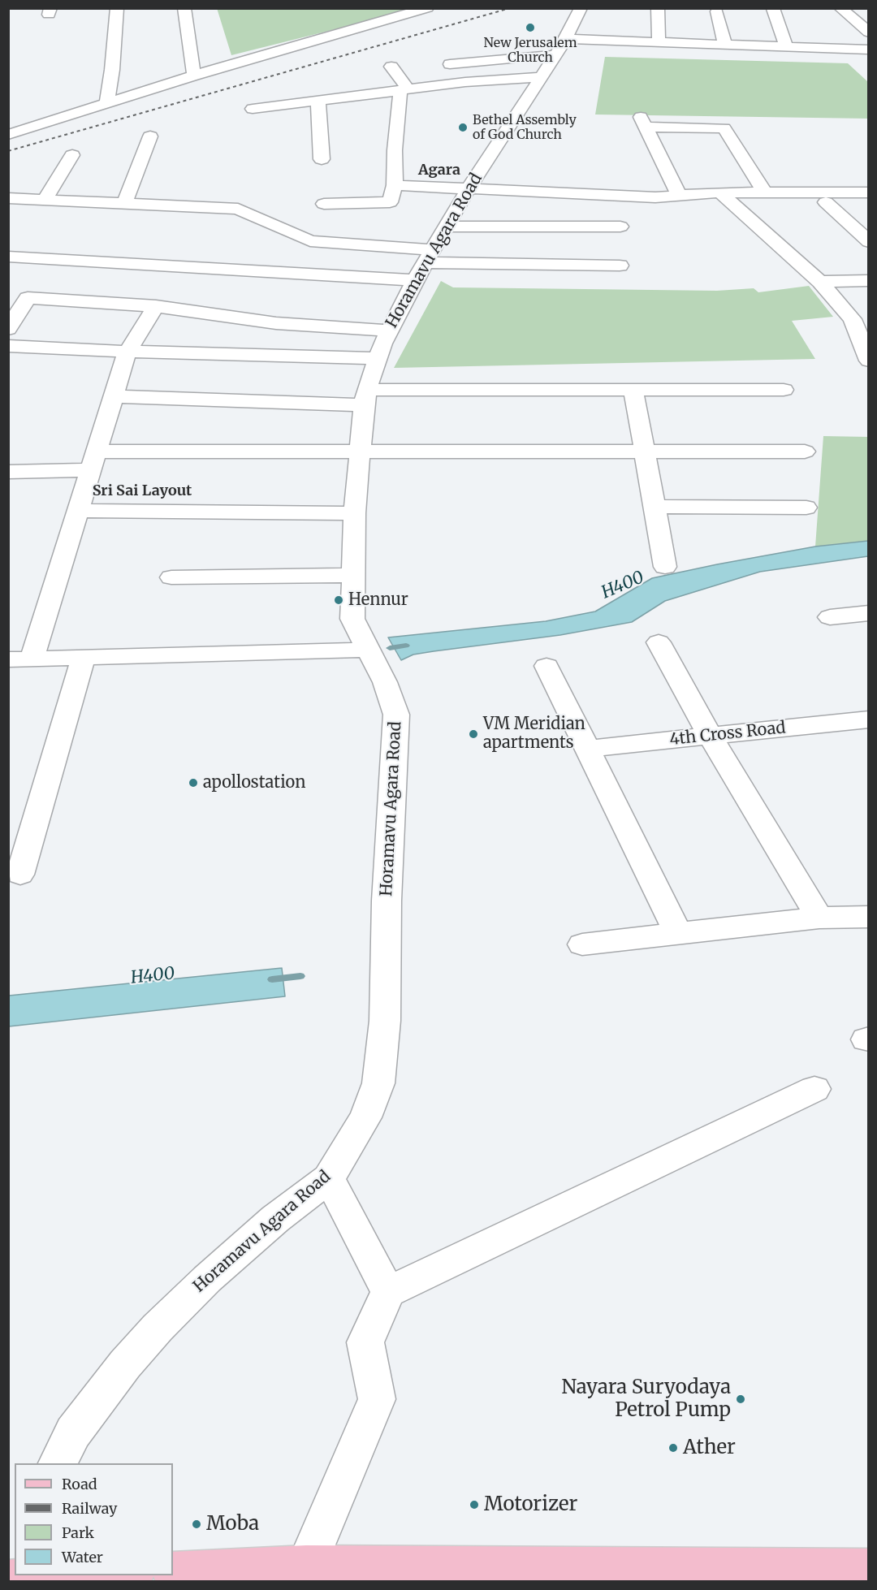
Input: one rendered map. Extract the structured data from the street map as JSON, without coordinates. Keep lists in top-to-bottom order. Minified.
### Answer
{"streets":{"street":["Horamavu Agara Road","4th Cross Road"]},"districts":["Agara","Sri Sai Layout"],"water":["H400"],"places":["New Jerusalem Church","Bethel Assembly of God Church","Hennur","VM Meridian apartments","apollostation","Nayara Suryodaya Petrol Pump","Ather","Motorizer","Moba"],"legend":["Road","Railway","Park","Water"]}
